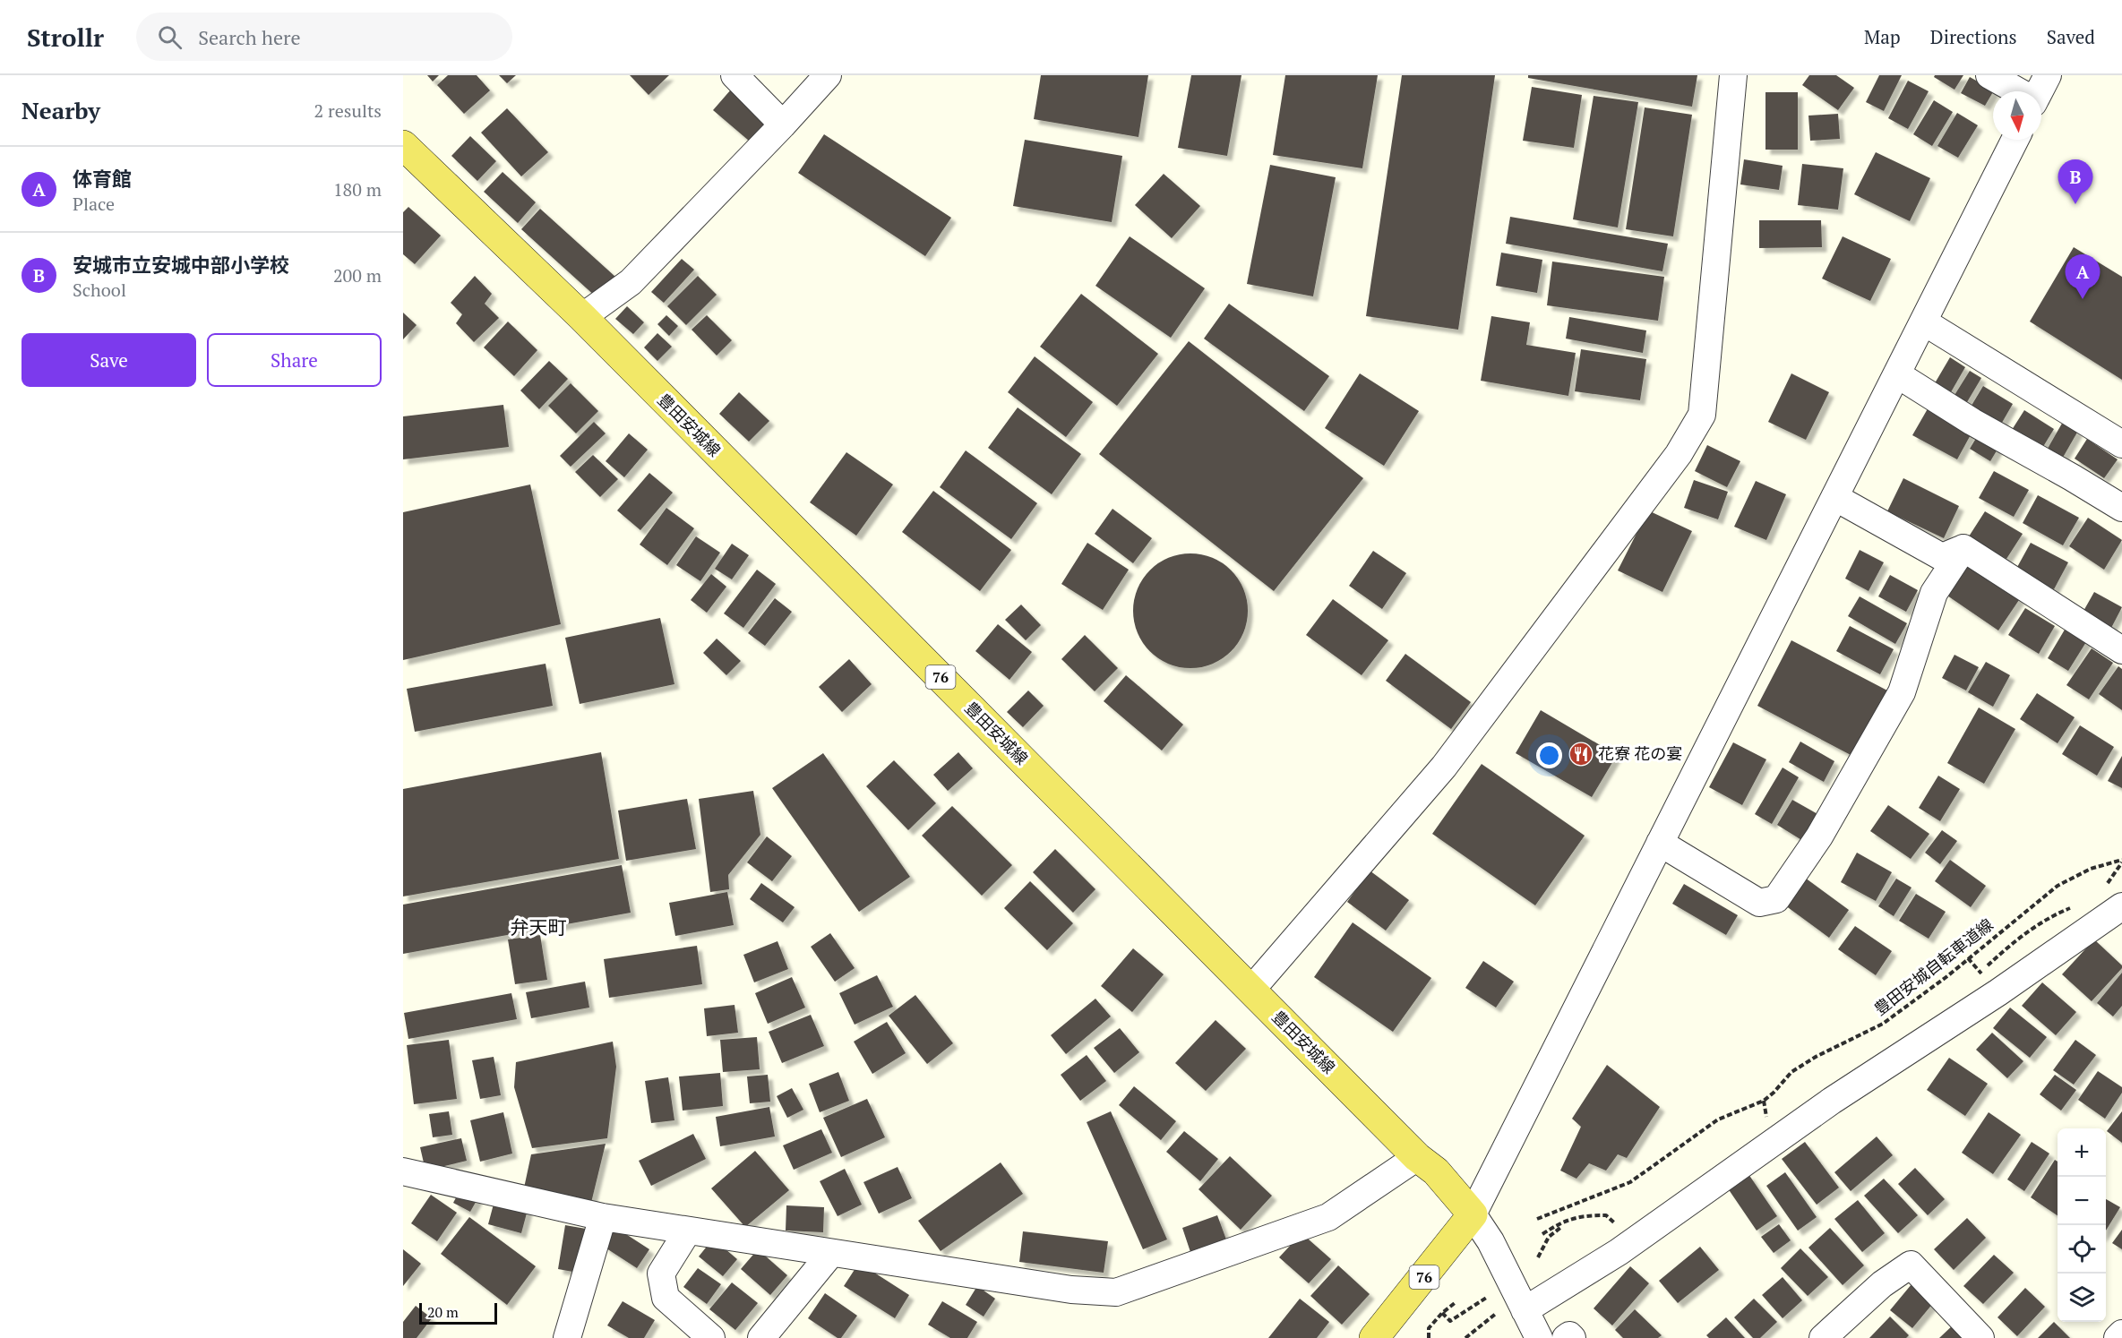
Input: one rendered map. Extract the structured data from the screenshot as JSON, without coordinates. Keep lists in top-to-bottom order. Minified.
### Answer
{"streets":{"main road":["豊田安城線","76"],"path":["豊田安城自転車道線"]},"crossings":[["豊田安城線","76"]],"districts":["弁天町"],"places":{"restaurant":["花寮 花の宴"]},"scale_bar":"20 m","north":"bottom","page":{"header":"Strollr","search":"Search here","nav":["Map","Directions","Saved"],"heading":["Nearby","2 results"],"list":[{"mark":"A","name":"体育館","note":"Place","value":"180 m"},{"mark":"B","name":"安城市立安城中部小学校","note":"School","value":"200 m"}],"pins":["B","A"],"buttons":["Save","Share"],"map_buttons":["+","−"],"scale":"20 m"}}
